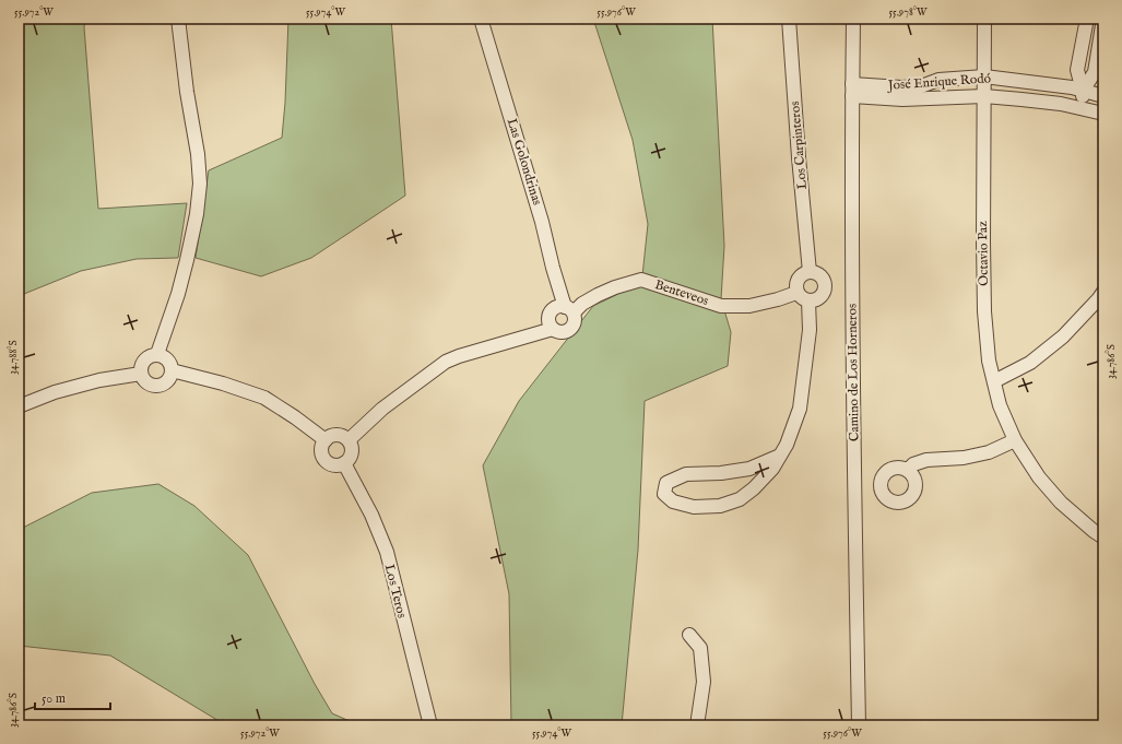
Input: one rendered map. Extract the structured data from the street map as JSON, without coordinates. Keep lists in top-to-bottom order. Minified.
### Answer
{"streets":{"street":["José Enrique Rodó","Los Carpinteros","Las Golondrinas","Octavio Paz","Benteveos","Camino de Los Horneros","Los Teros"]},"crossings":[["José Enrique Rodó","Octavio Paz"],["José Enrique Rodó","Camino de Los Horneros"],["Los Carpinteros","Benteveos"],["Las Golondrinas","Benteveos"]],"scale_bar":"50 m","coordinates":["55.972°W","55.974°W","55.976°W","55.978°W","34.788°S","34.786°S"]}
